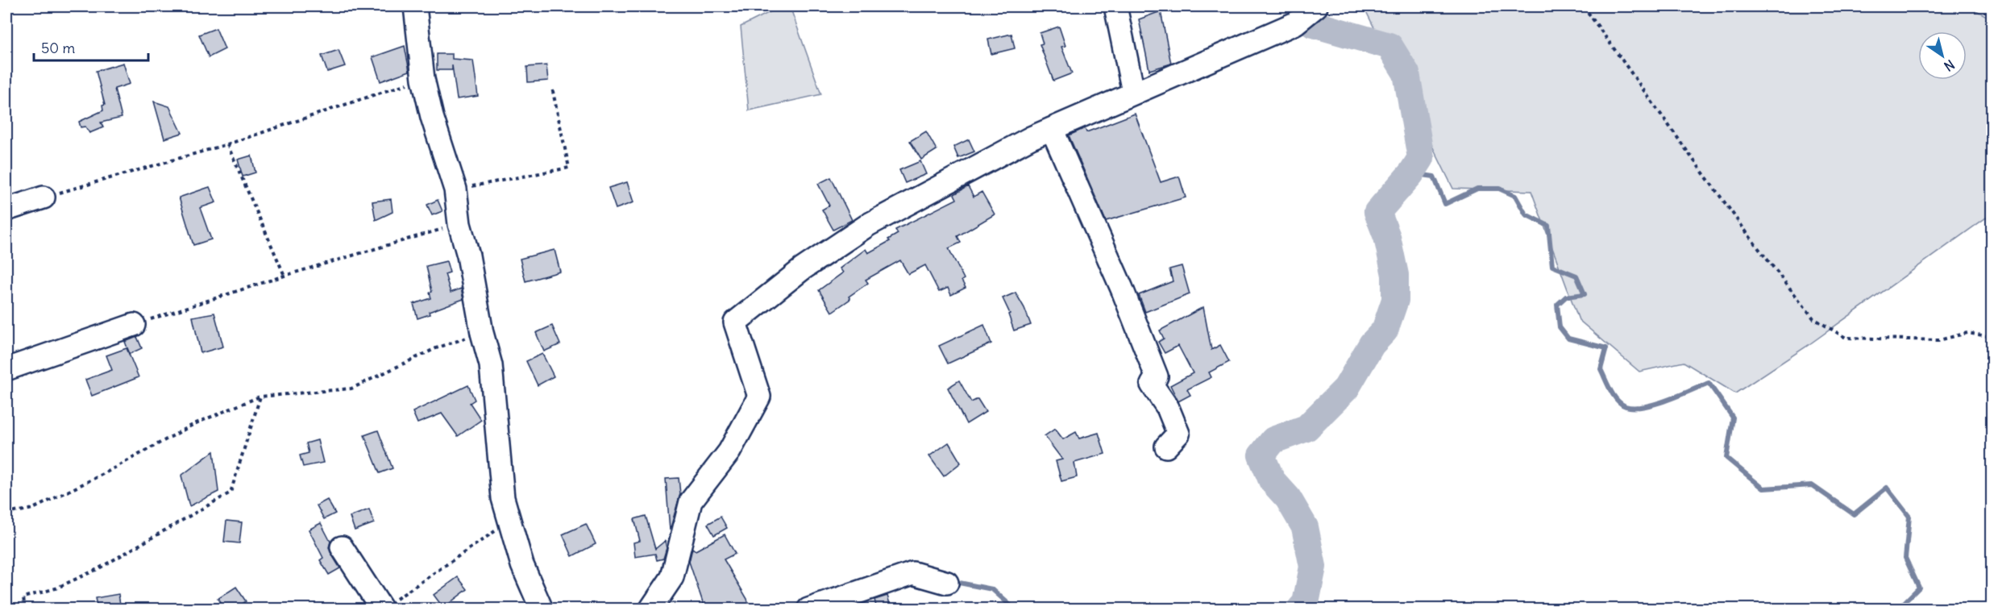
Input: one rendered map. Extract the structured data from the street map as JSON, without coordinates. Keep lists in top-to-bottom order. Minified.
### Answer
{"scale_bar":"50 m","north":"bottom right"}
